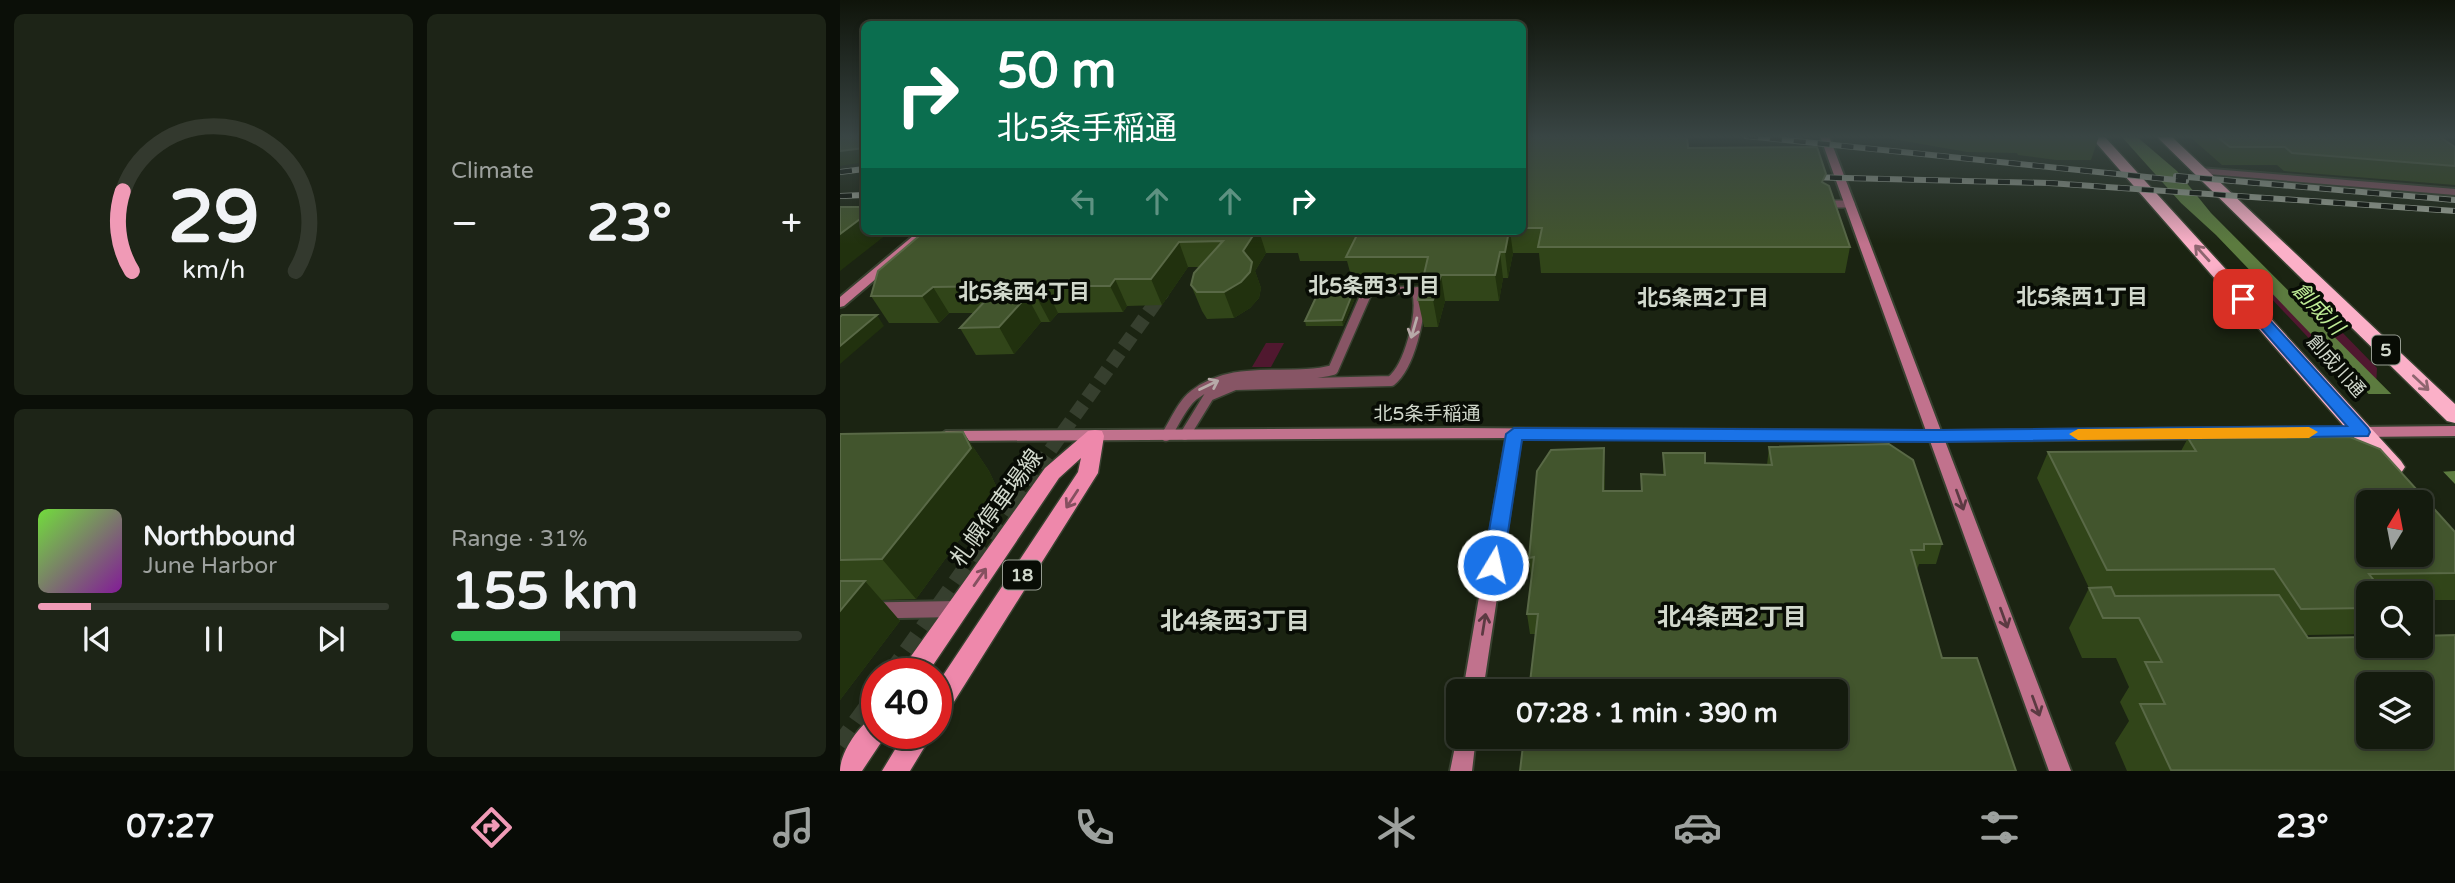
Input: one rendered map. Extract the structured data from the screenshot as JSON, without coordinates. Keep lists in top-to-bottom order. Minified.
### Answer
{"streets":{"highway":["5","創成川通"],"main road":["札幌停車場線","18"],"street":["北5条手稲通"]},"crossings":[["創成川通","北5条手稲通"],["北5条手稲通","札幌停車場線"],["北5条手稲通","18"],["札幌停車場線","18"]],"districts":["北5条西3丁目","北5条西4丁目","北5条西1丁目","北5条西2丁目","北4条西2丁目","北4条西3丁目"],"water":["創成川"],"north":"top","page":{"tile":["Climate",["Range · 31%","155 km"]],"turn":["50 m","北5条手稲通"],"heat":["−","23°","+"],"song":["Northbound","June Harbor"],"limit":"40","trip":"07:28 · 1 min · 390 m","tabs":["07:27","23°"],"gauge":["29","km/h"]}}
